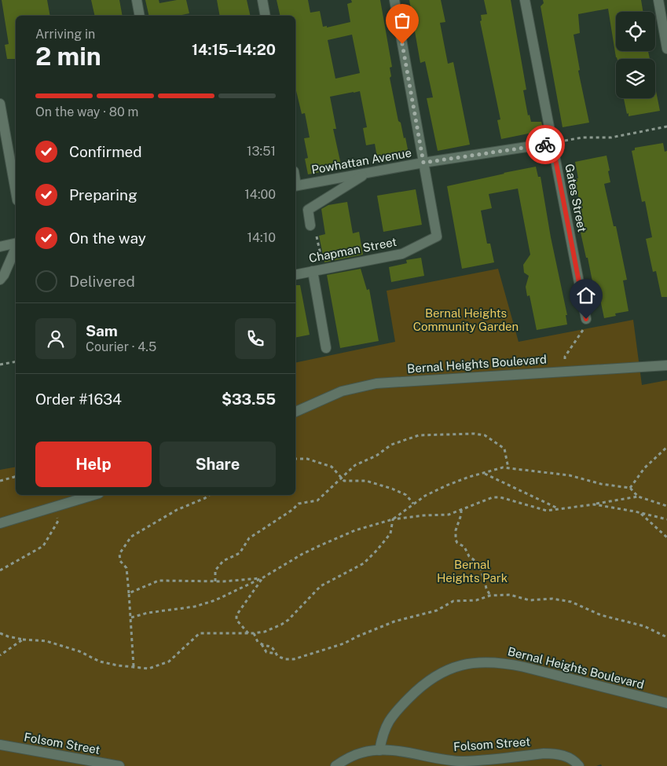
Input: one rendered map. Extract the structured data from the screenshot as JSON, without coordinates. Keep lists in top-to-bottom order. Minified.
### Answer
{"streets":{"street":["Powhattan Avenue","Gates Street","Chapman Street","Bernal Heights Boulevard","Folsom Street"]},"crossings":[["Powhattan Avenue","Gates Street"],["Powhattan Avenue","Chapman Street"],["Bernal Heights Boulevard","Folsom Street"]],"parks":["Bernal Heights Community Garden","Bernal Heights Park"],"page":{"heading":["2 min","Arriving in","14:15–14:20"],"panel":["Sam","Courier · 4.5","Order #1634","$33.55"],"bar":"On the way · 80 m","list":[["Confirmed","13:51"],["Preparing","14:00"],["On the way","14:10"],"Delivered"],"buttons":["Help","Share"]}}
